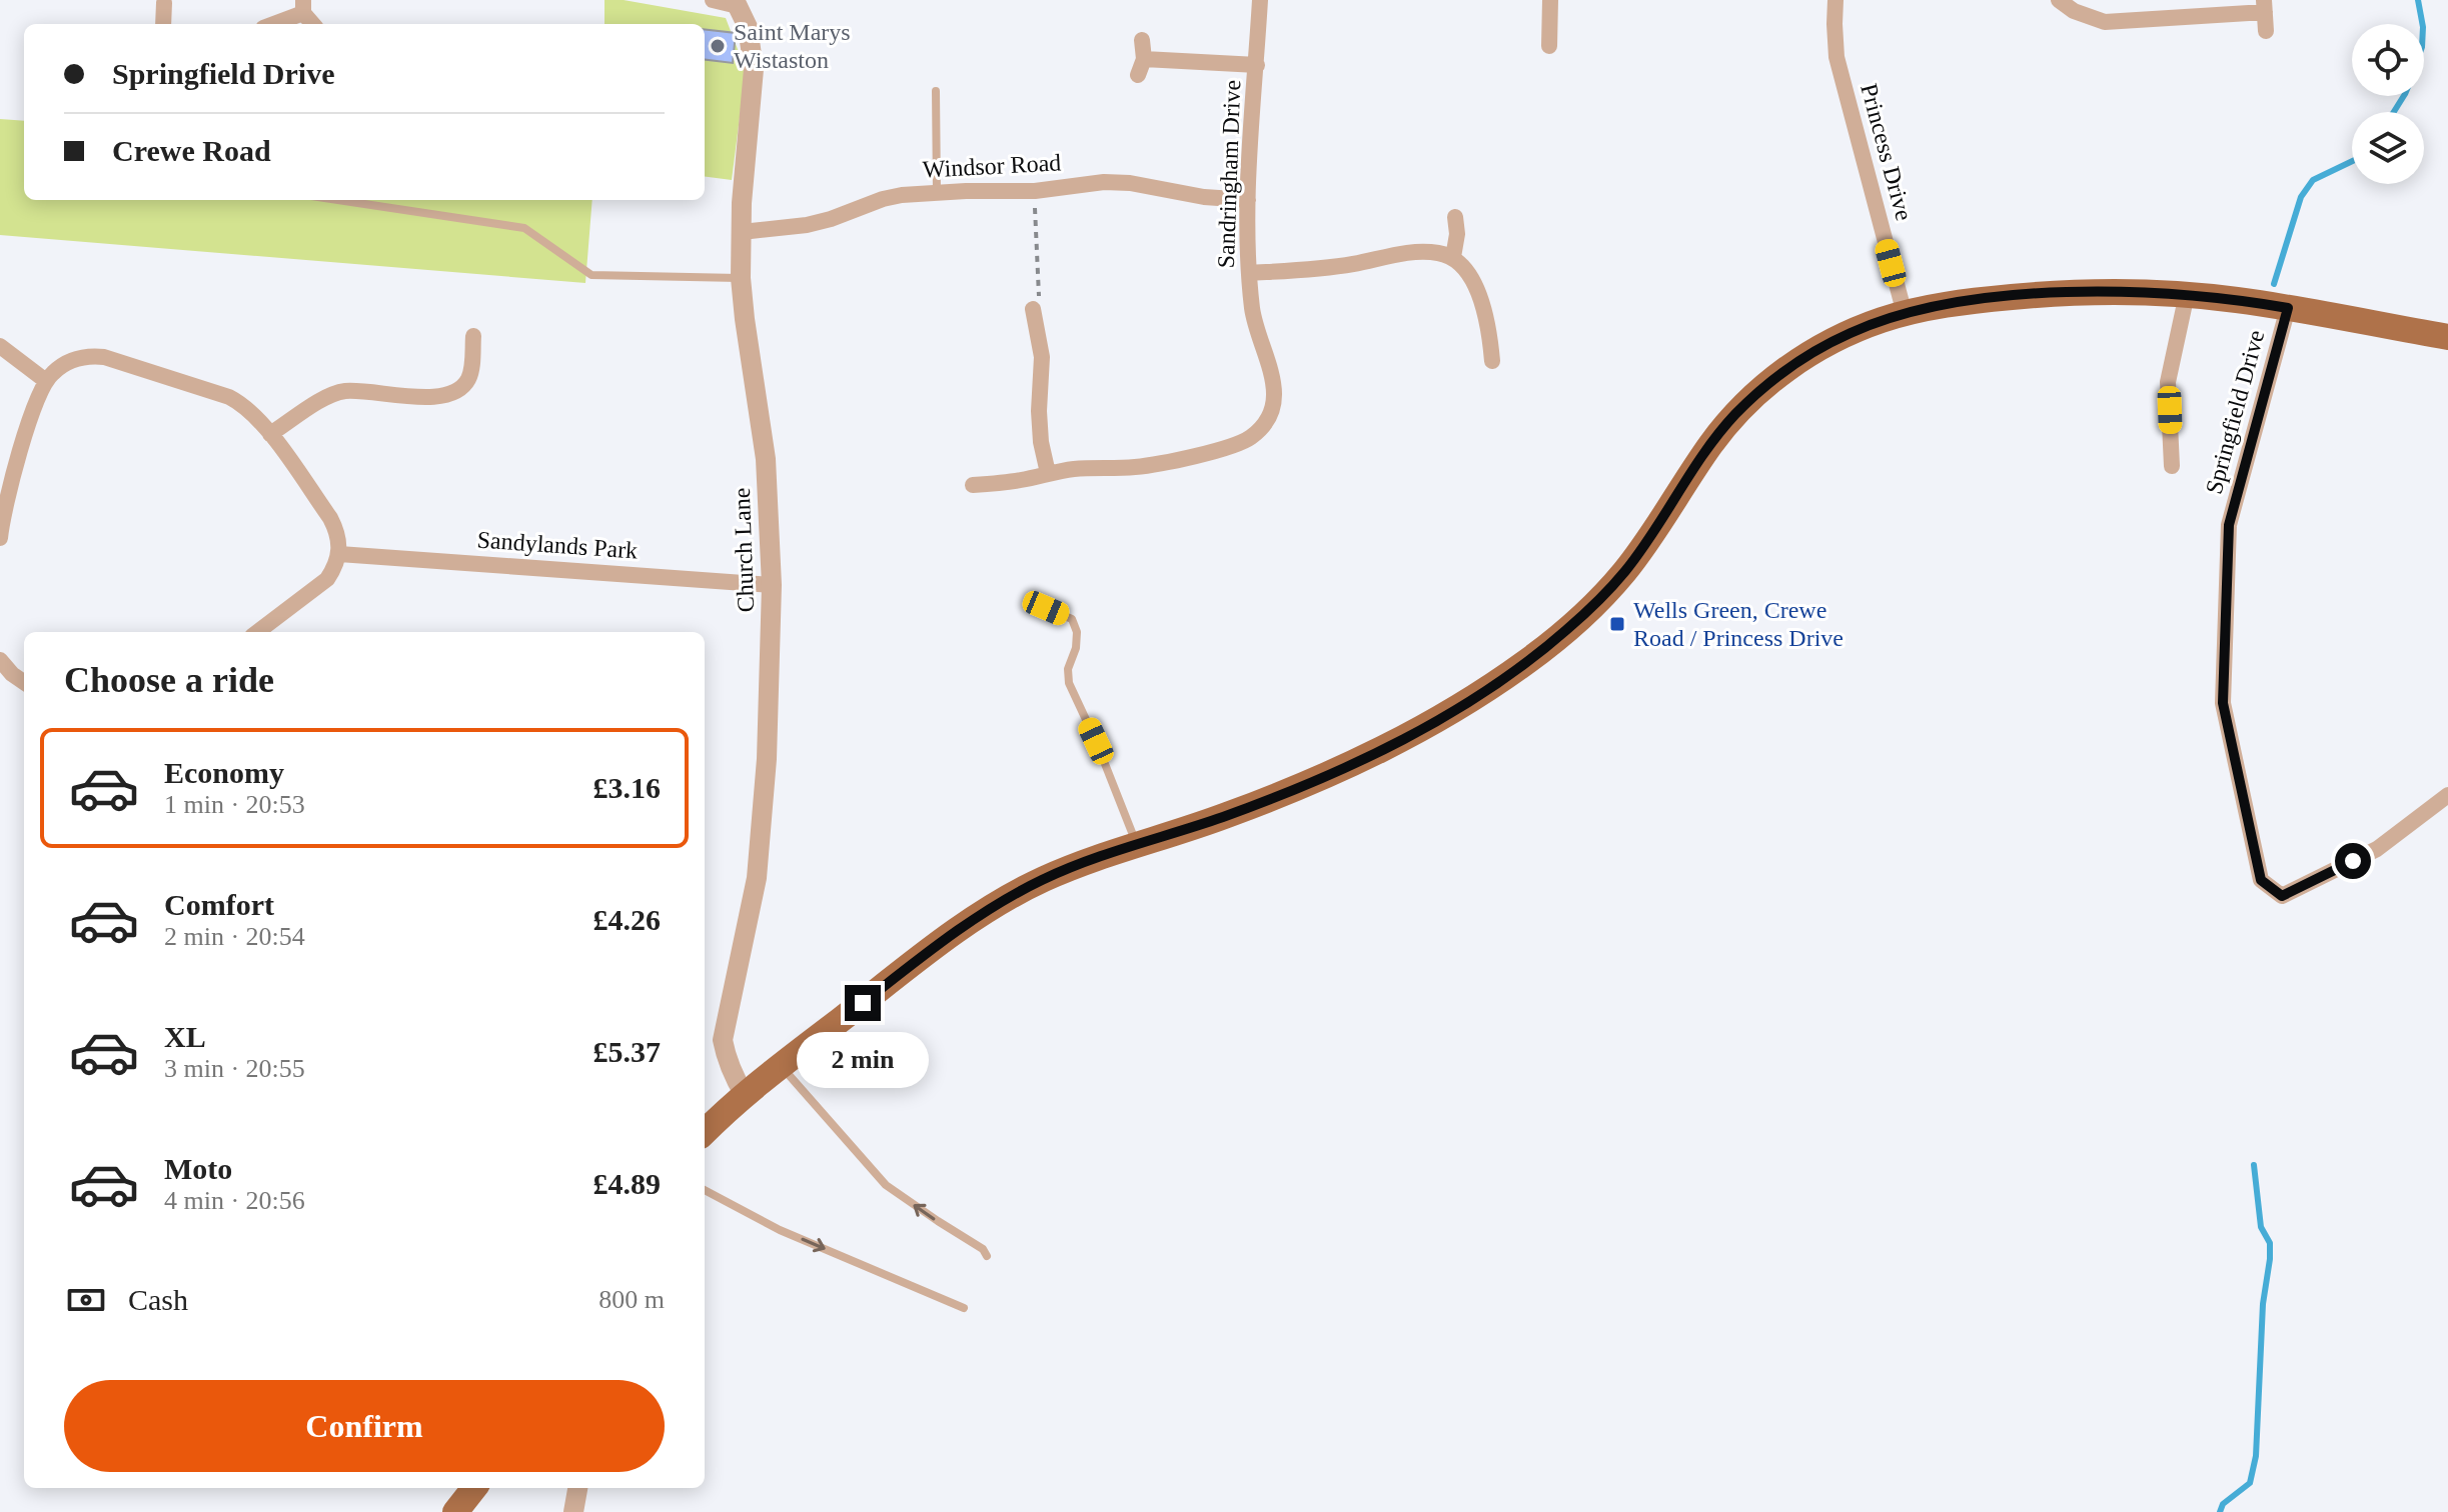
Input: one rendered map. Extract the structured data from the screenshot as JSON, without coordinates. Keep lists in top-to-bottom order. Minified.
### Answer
{"streets":{"street":["Princess Drive","Windsor Road","Sandringham Drive","Springfield Drive","Sandylands Park","Church Lane"]},"crossings":[["Windsor Road","Sandringham Drive"],["Windsor Road","Church Lane"],["Sandylands Park","Church Lane"]],"places":{"other":["Saint Marys Wistaston"],"transit":["Wells Green, Crewe Road / Princess Drive"]},"page":{"banner":["Springfield Drive","Crewe Road"],"heading":"Choose a ride","list":[{"name":"Economy","note":"1 min · 20:53","value":"£3.16"},{"name":"Comfort","note":"2 min · 20:54","value":"£4.26"},{"name":"XL","note":"3 min · 20:55","value":"£5.37"},{"name":"Moto","note":"4 min · 20:56","value":"£4.89"}],"bubble":"2 min","pay":["Cash","800 m"],"buttons":"Confirm"}}
